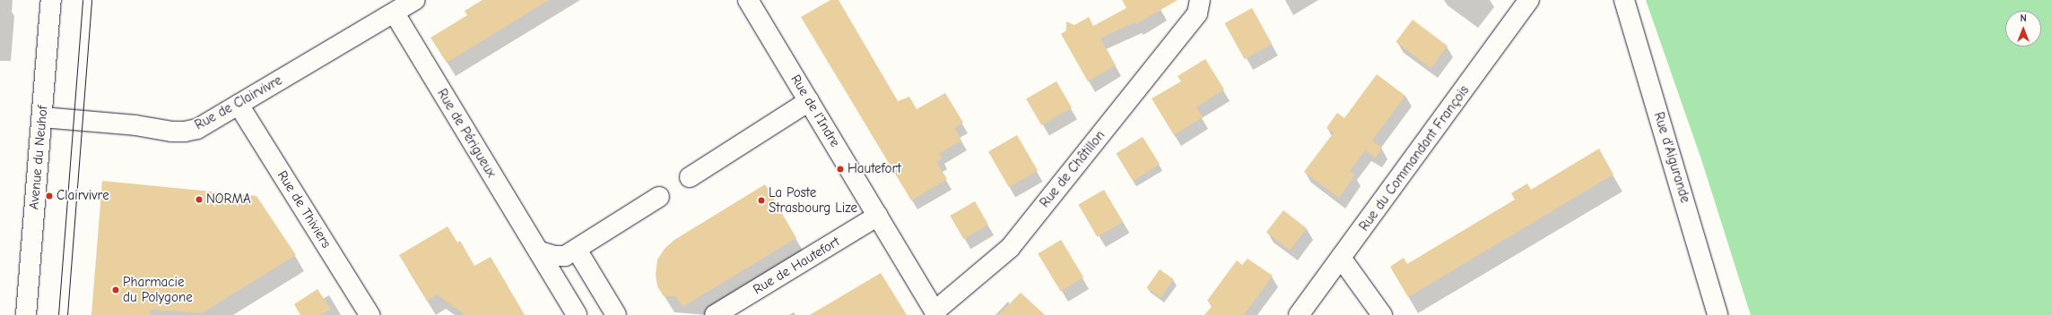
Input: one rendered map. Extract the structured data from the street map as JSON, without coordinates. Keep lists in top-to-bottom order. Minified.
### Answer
{"streets":{"street":["Rue de Clairvivre","Rue de l'Indre","Rue de Périgueux","Avenue du Neuhof","Rue d'Aigurande","Rue du Commandant François","Rue de Châtillon","Rue de Thiviers","Rue de Hautefort"]},"crossings":[["Rue de Clairvivre","Rue de Périgueux"],["Rue de Clairvivre","Avenue du Neuhof"],["Rue de Clairvivre","Rue de Thiviers"],["Rue de l'Indre","Rue de Châtillon"],["Rue de l'Indre","Rue de Hautefort"]],"places":["Hautefort","Clairvivre","NORMA","La Poste Strasbourg Lize","Pharmacie du Polygone"],"north":"top"}
